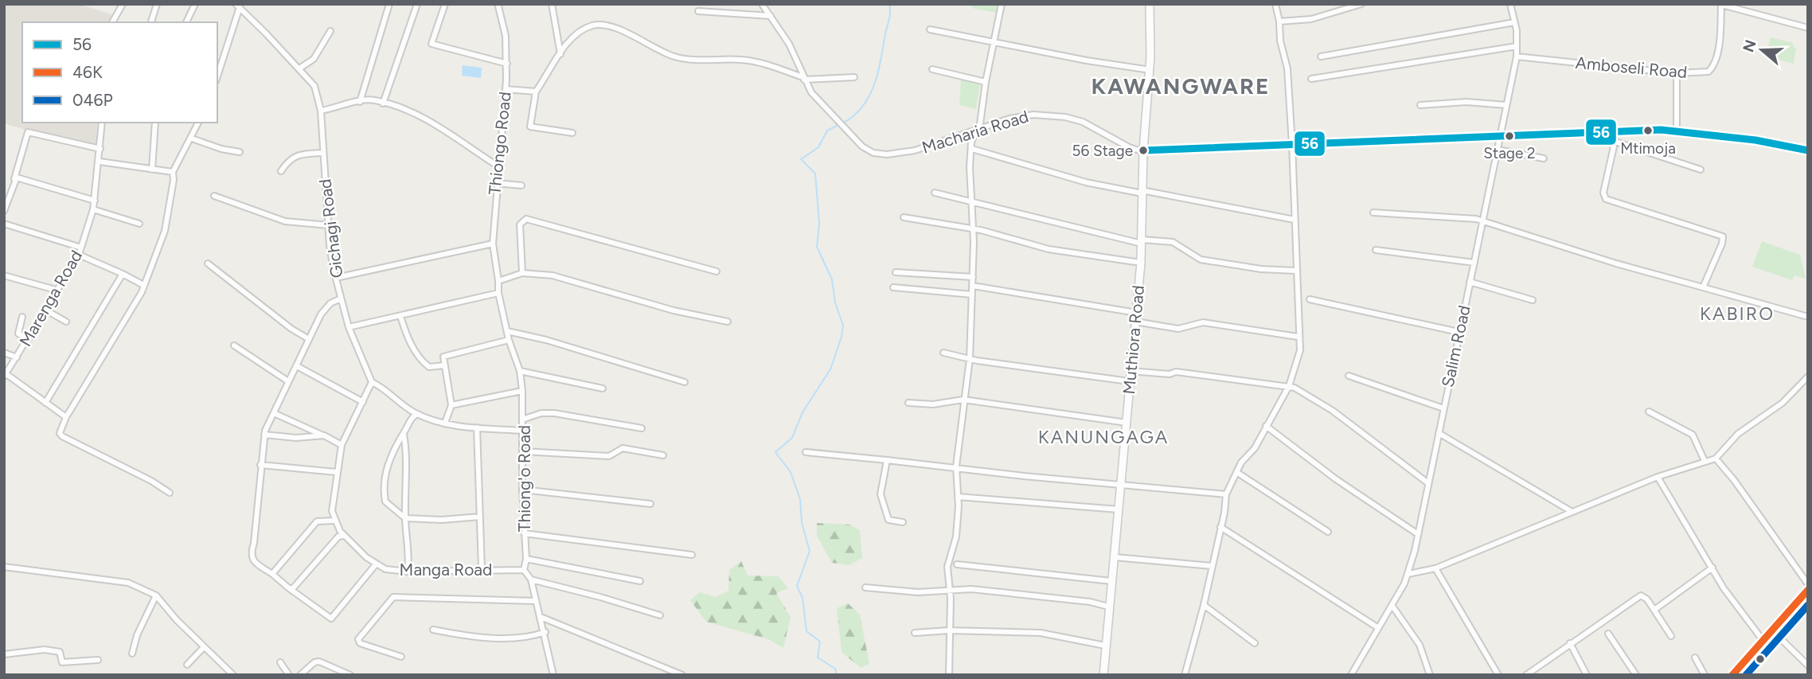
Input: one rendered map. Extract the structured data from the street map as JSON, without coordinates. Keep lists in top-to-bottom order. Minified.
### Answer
{"streets":{"street":["Amboseli Road","Macharia Road","Thiongo Road","Gichagi Road","Marenga Road","Muthiora Road","Salim Road","Thiong'o Road","Manga Road"]},"crossings":[["Amboseli Road","Salim Road"],["Macharia Road","Muthiora Road"],["Macharia Road","Salim Road"],["Thiongo Road","Thiong'o Road"],["Thiong'o Road","Manga Road"]],"districts":["KAWANGWARE","KABIRO","KANUNGAGA"],"places":["Mtimoja","Stage 2","56 Stage"],"lines":["transit line 56","transit line 46K","transit line 046P"],"legend":["56","46K","046P"],"north":"left"}
